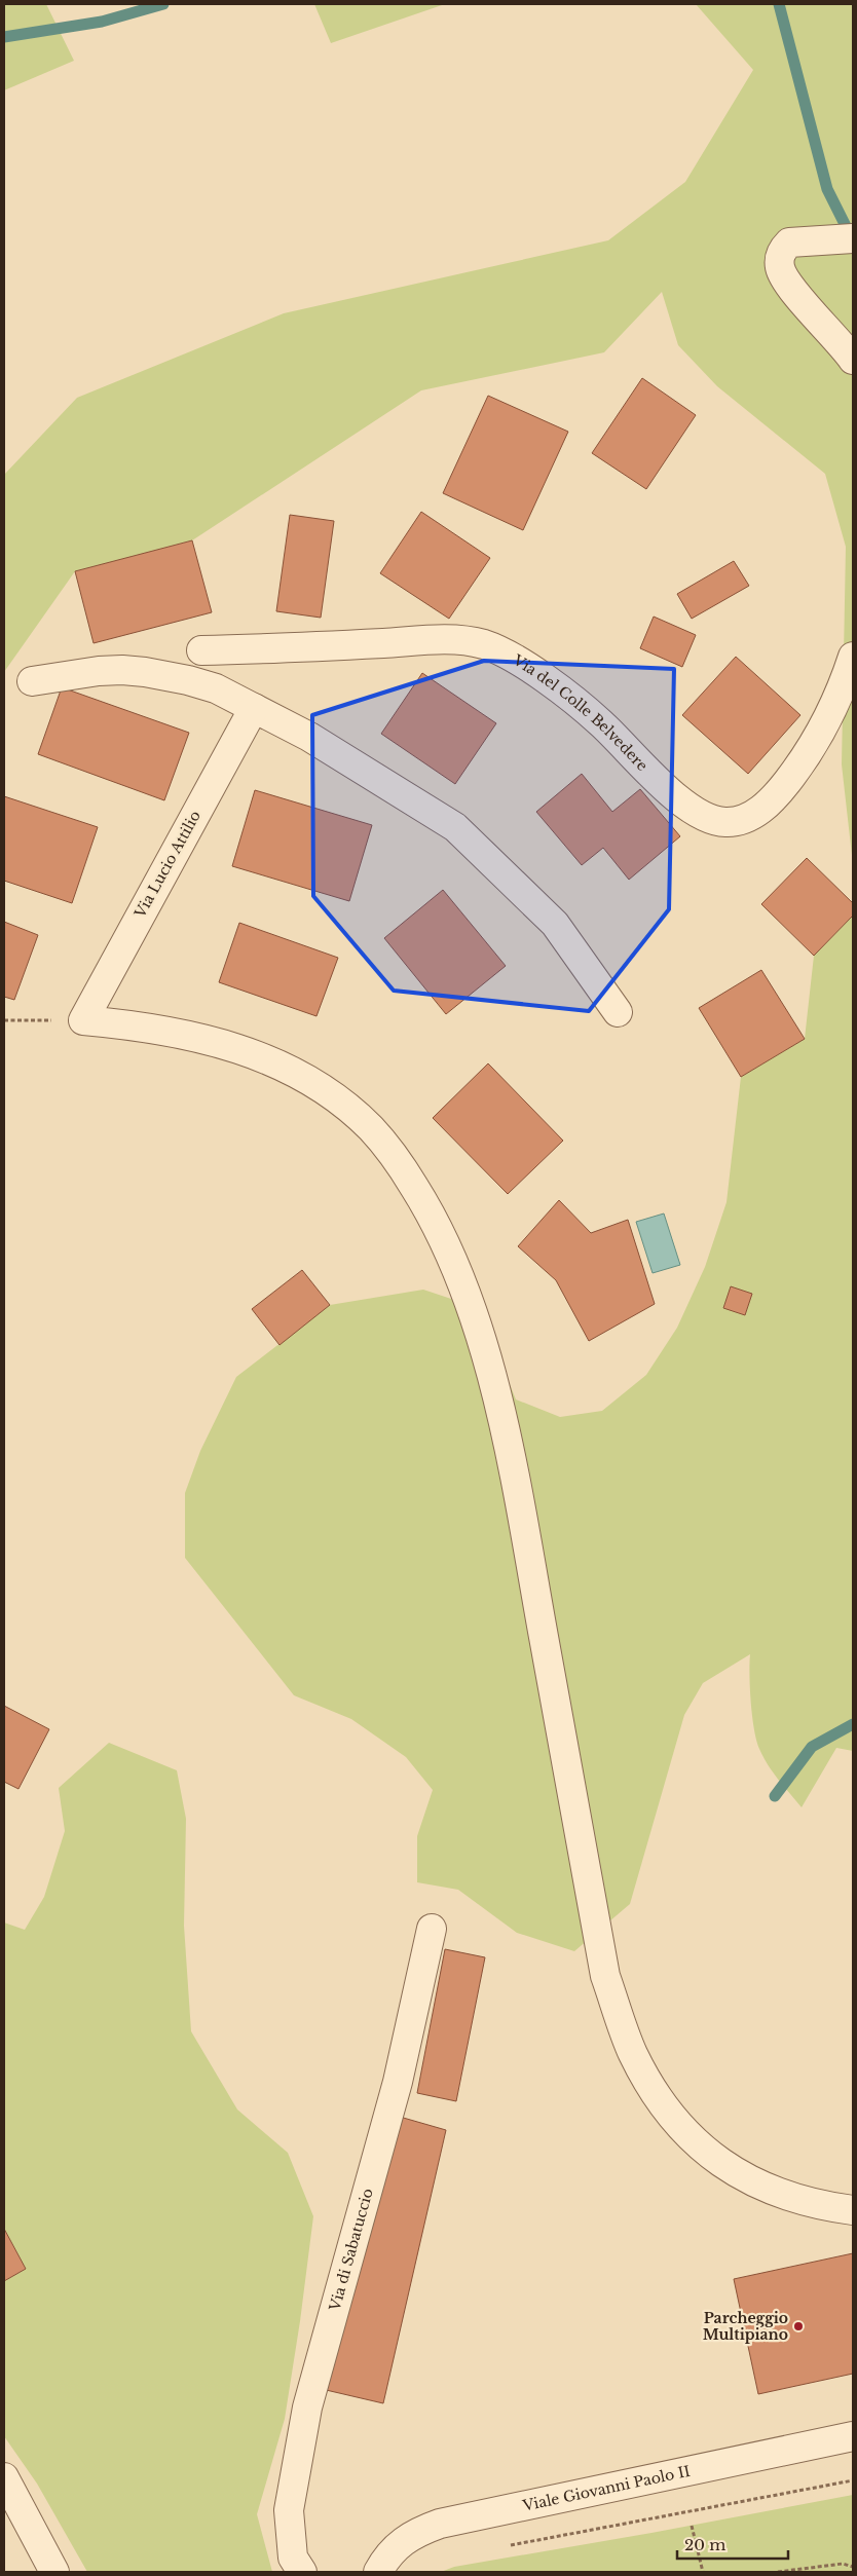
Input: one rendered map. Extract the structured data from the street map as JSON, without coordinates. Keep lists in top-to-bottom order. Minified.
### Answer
{"streets":{"street":["Via del Colle Belvedere","Via Lucio Attilio","Via di Sabatuccio","Viale Giovanni Paolo II"]},"places":["Parcheggio Multipiano"],"scale_bar":"20 m"}
